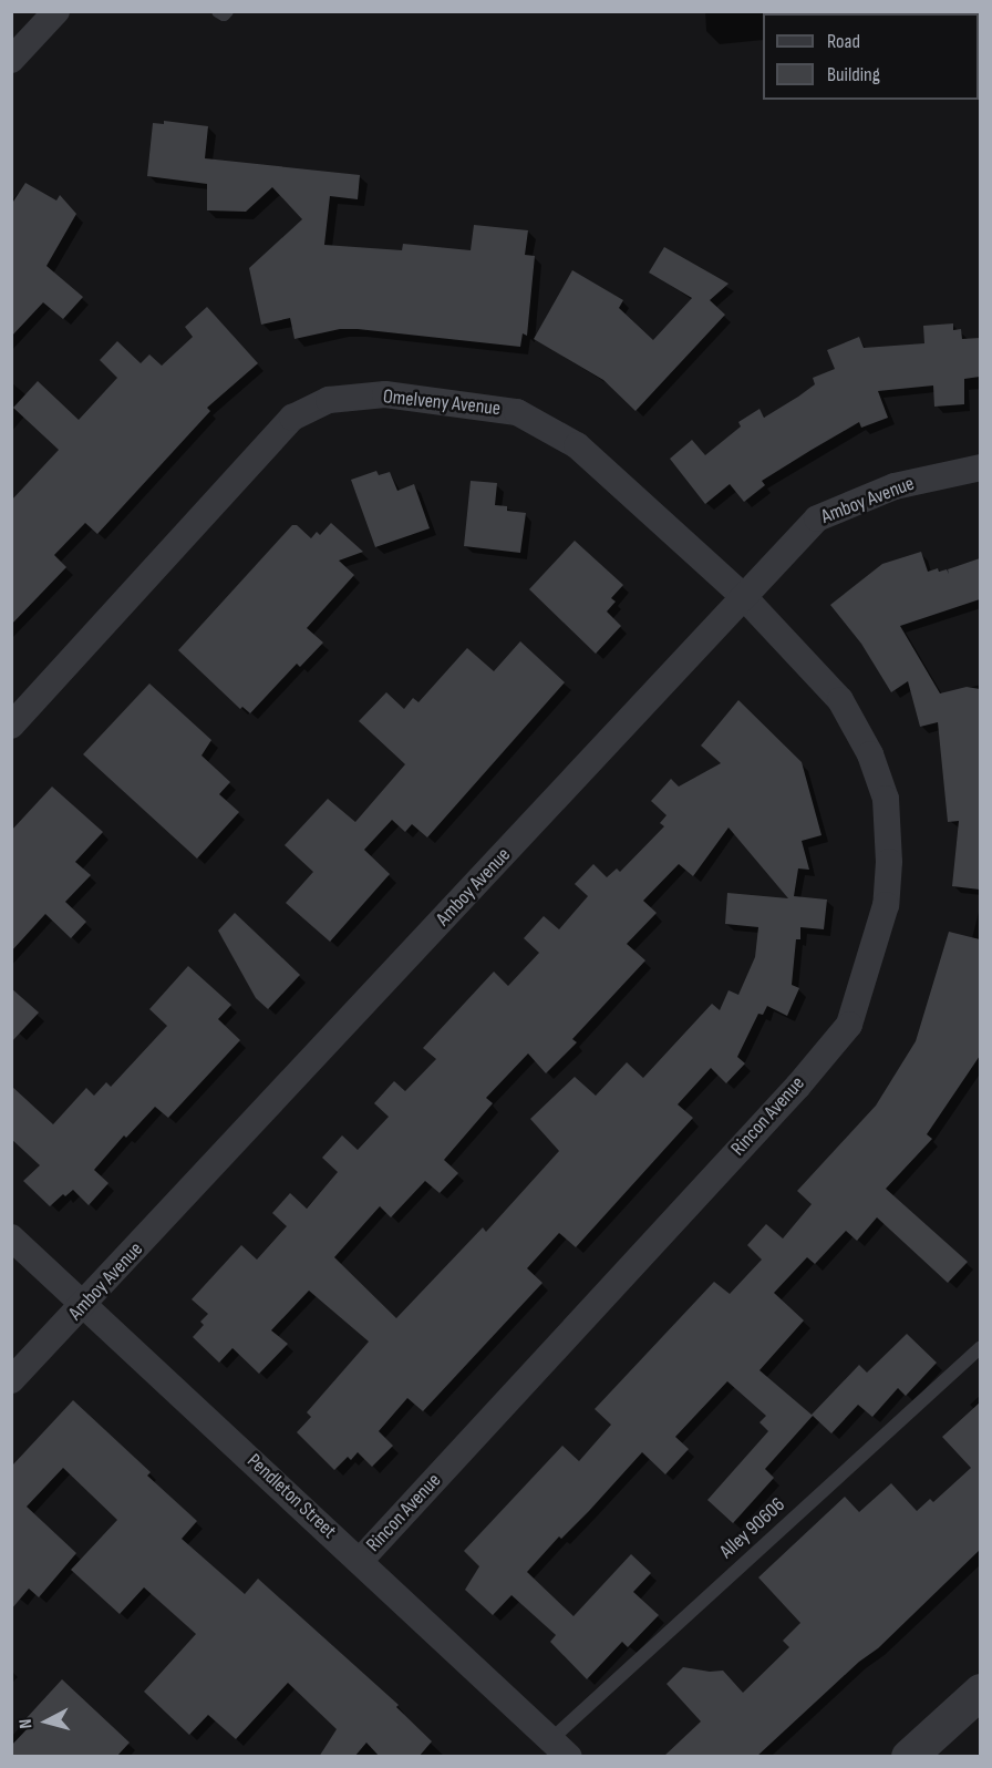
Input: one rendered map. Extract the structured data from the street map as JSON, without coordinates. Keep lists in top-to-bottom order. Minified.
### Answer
{"streets":{"street":["Omelveny Avenue","Amboy Avenue","Rincon Avenue","Pendleton Street"],"lane":["Alley 90606"]},"crossings":[["Omelveny Avenue","Amboy Avenue"],["Omelveny Avenue","Rincon Avenue"],["Amboy Avenue","Rincon Avenue"],["Amboy Avenue","Pendleton Street"],["Rincon Avenue","Pendleton Street"],["Pendleton Street","Alley 90606"]],"legend":["Road","Building"],"north":"left"}
